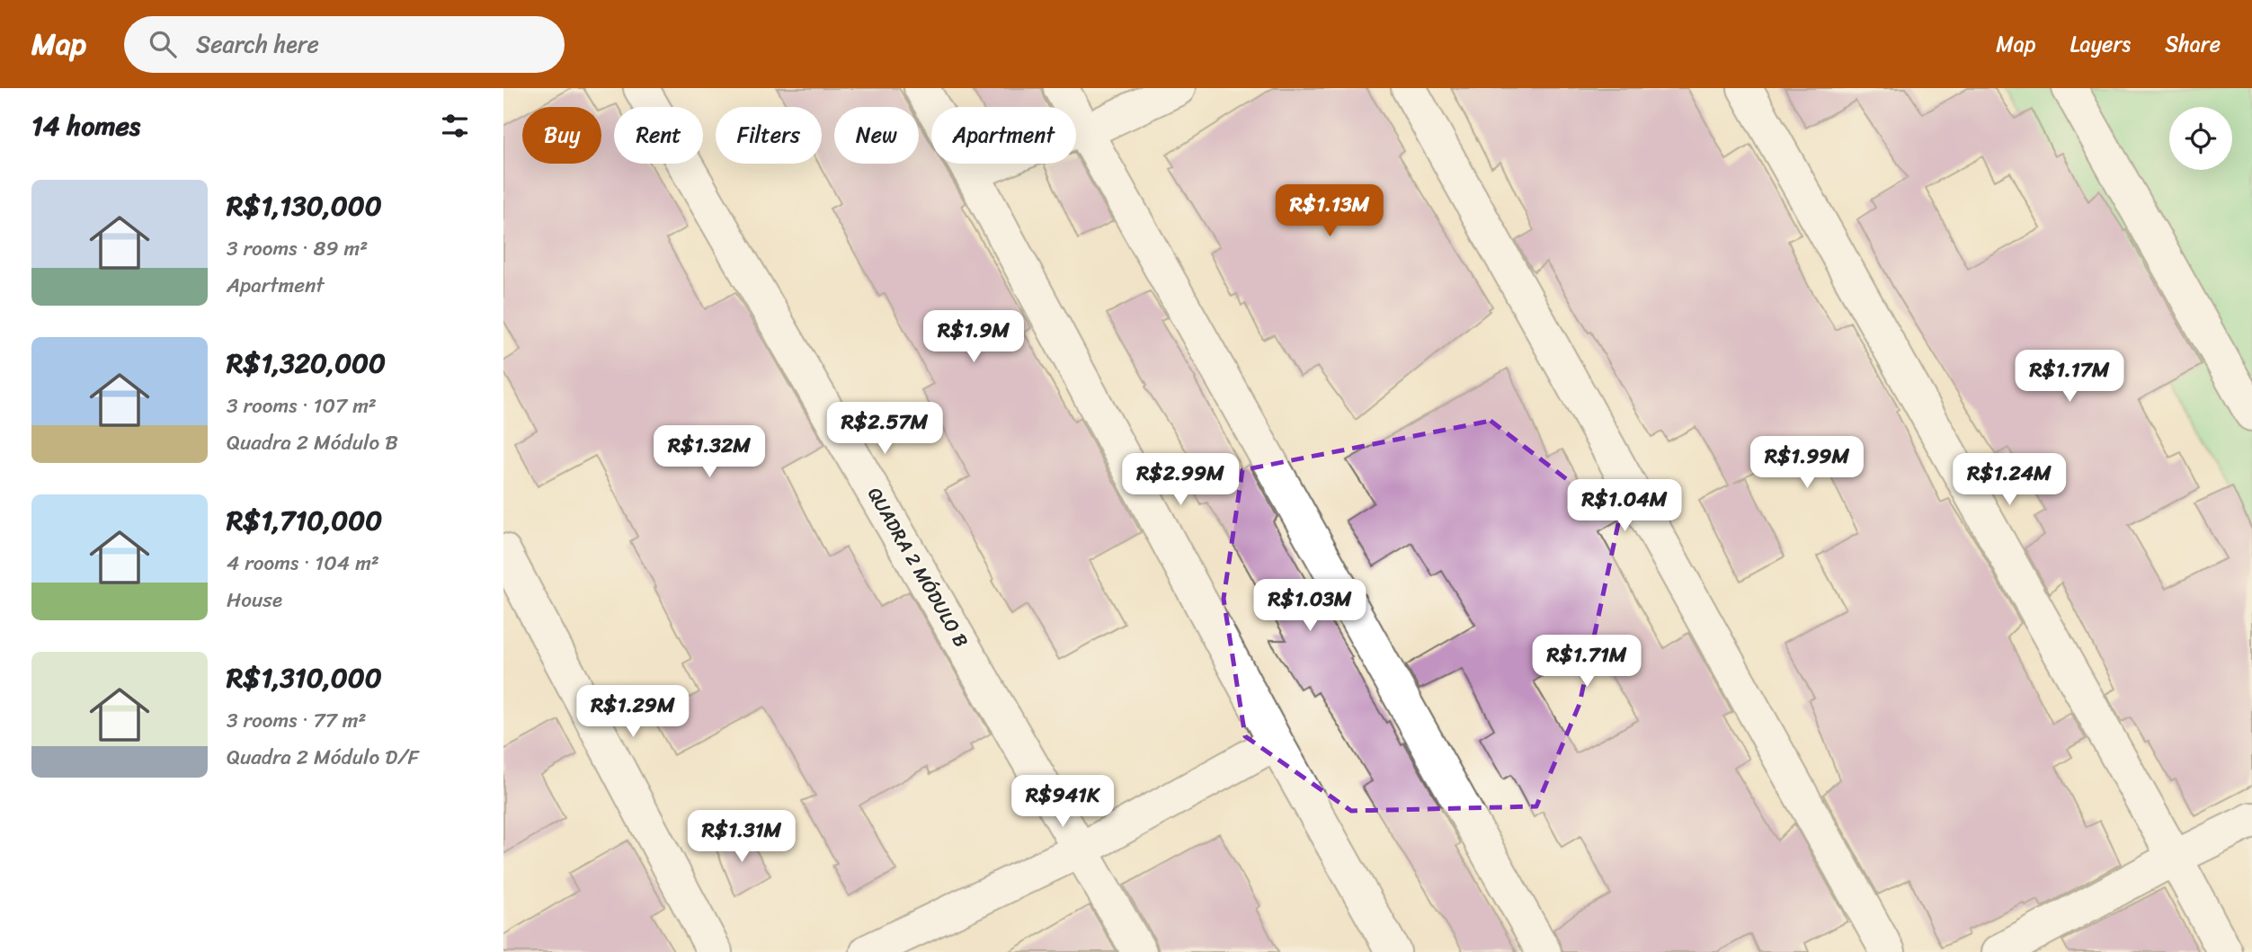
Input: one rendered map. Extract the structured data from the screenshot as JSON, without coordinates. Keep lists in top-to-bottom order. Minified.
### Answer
{"streets":{"street":["QUADRA 2 MÓDULO B"]},"page":{"header":"Map","search":"Search here","nav":["Map","Layers","Share"],"heading":"14 homes","chip":["Buy","Rent","Filters","New","Apartment"],"list":[{"name":"R$1,130,000","note":"3 rooms · 89 m² · Apartment"},{"name":"R$1,320,000","note":"3 rooms · 107 m² · Quadra 2 Módulo B"},{"name":"R$1,710,000","note":"4 rooms · 104 m² · House"},{"name":"R$1,310,000","note":"3 rooms · 77 m² · Quadra 2 Módulo D/F"}],"price":["R$1.13M","R$1.9M","R$1.17M","R$2.57M","R$1.32M","R$1.99M","R$2.99M","R$1.24M","R$1.04M","R$1.03M","R$1.71M","R$1.29M","R$941K","R$1.31M"]}}
